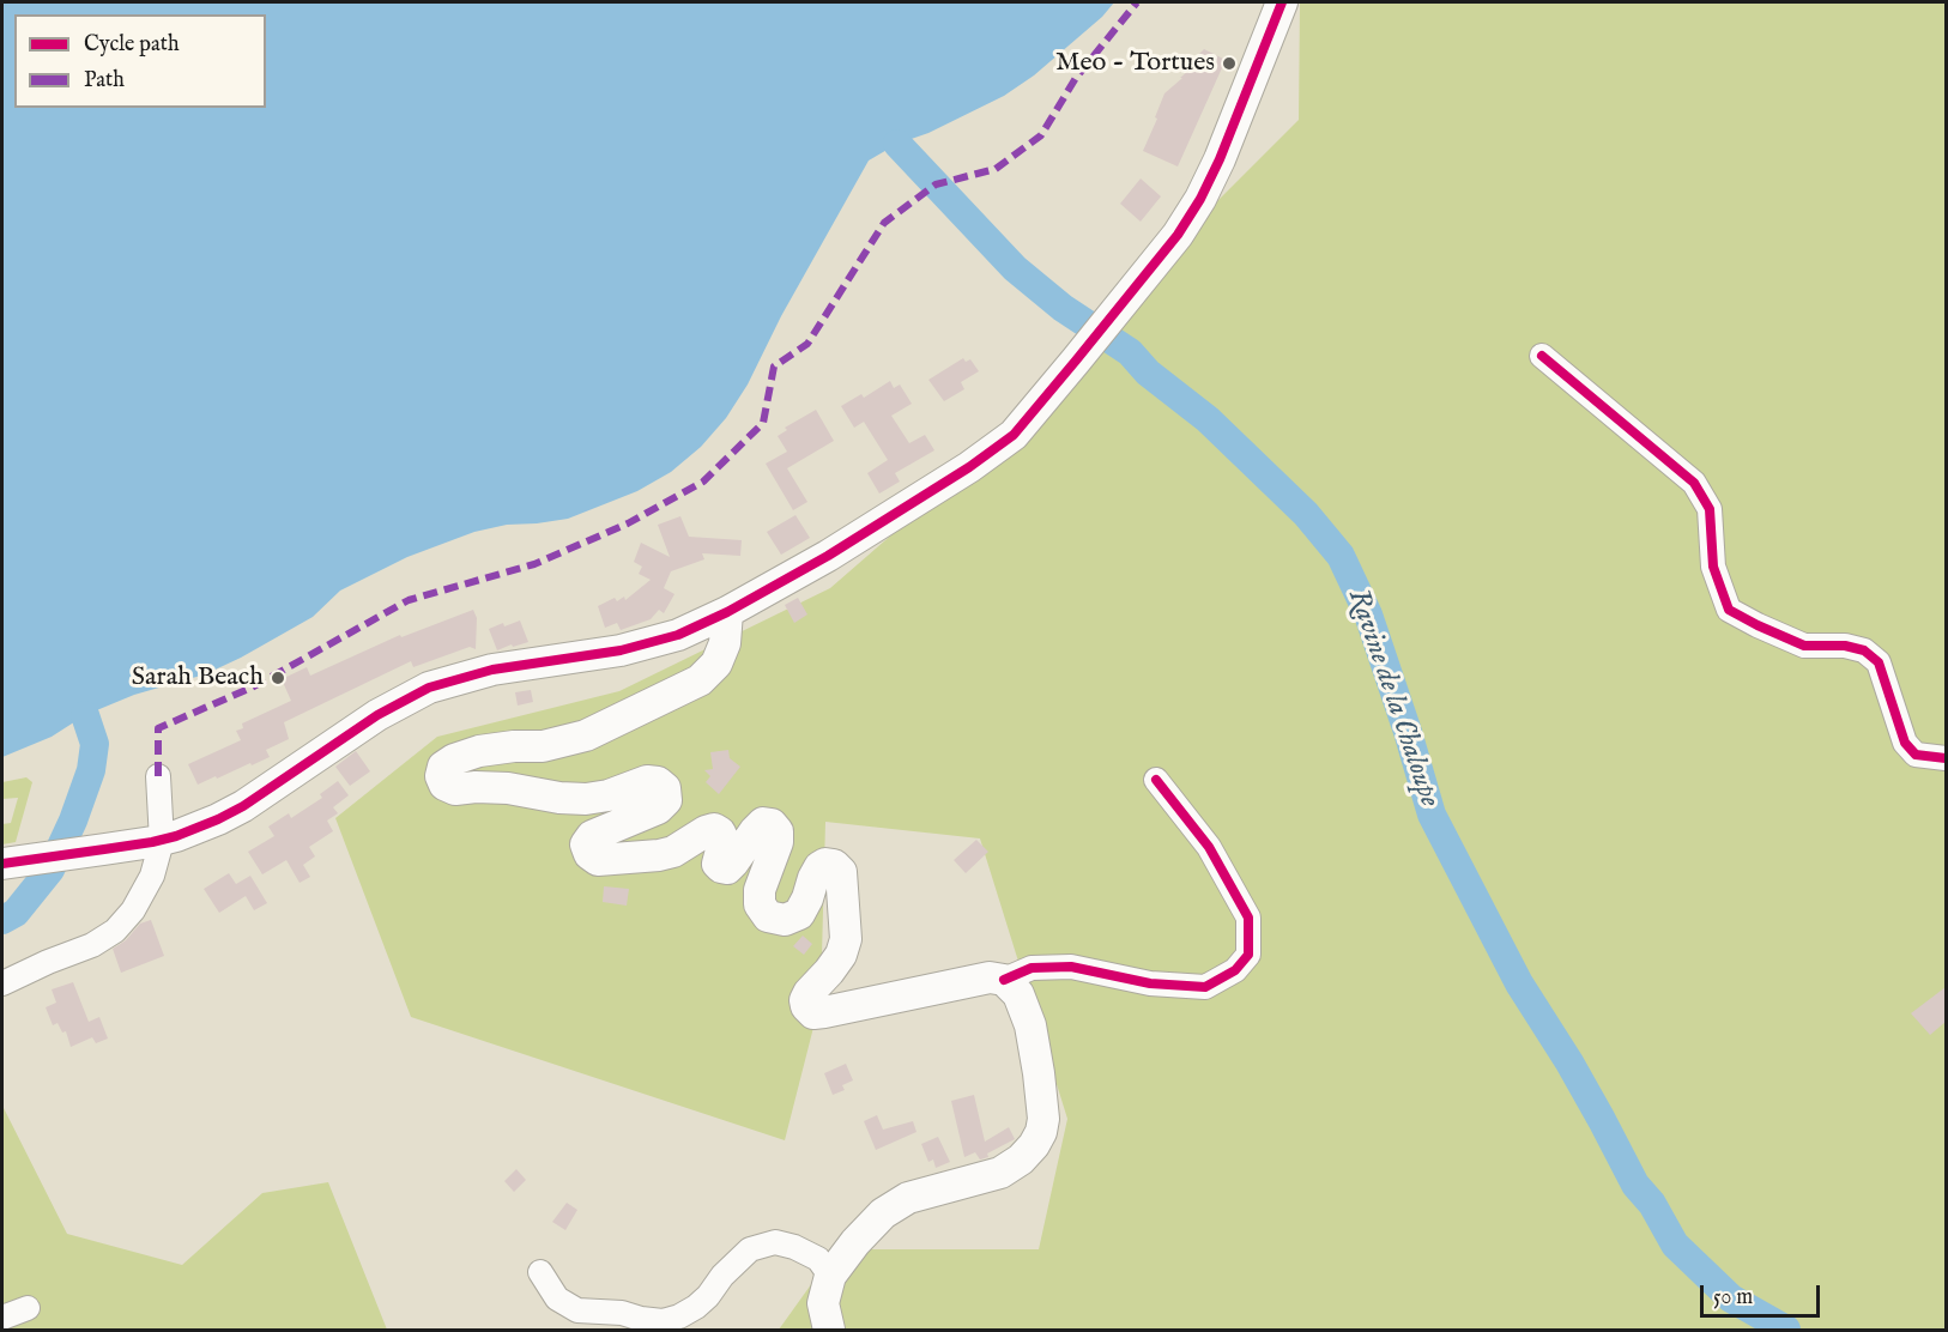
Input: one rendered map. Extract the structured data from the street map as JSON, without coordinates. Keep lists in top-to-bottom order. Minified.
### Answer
{"water":["Ravine de la Chaloupe"],"places":["Meo - Tortues","Sarah Beach"],"legend":["Cycle path","Path"],"scale_bar":"50 m"}
